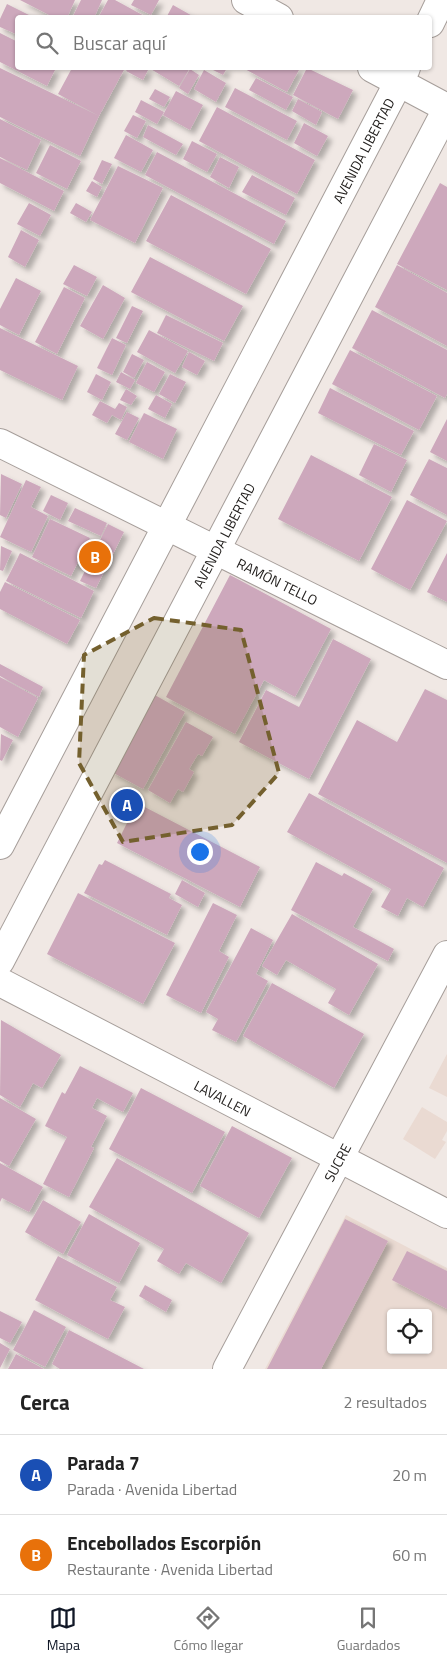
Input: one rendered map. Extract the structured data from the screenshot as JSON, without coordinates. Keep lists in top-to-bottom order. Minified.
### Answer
{"streets":{"street":["AVENIDA LIBERTAD","RAMÓN TELLO","LAVALLEN","SUCRE"]},"crossings":[["AVENIDA LIBERTAD","RAMÓN TELLO"],["LAVALLEN","SUCRE"]],"page":{"search":"Buscar aquí","pins":["B","A"],"heading":["Cerca","2 resultados"],"list":[{"mark":"A","name":"Parada 7","note":"Parada · Avenida Libertad","value":"20 m"},{"mark":"B","name":"Encebollados Escorpión","note":"Restaurante · Avenida Libertad","value":"60 m"}],"nav":["Mapa","Cómo llegar","Guardados"]}}
